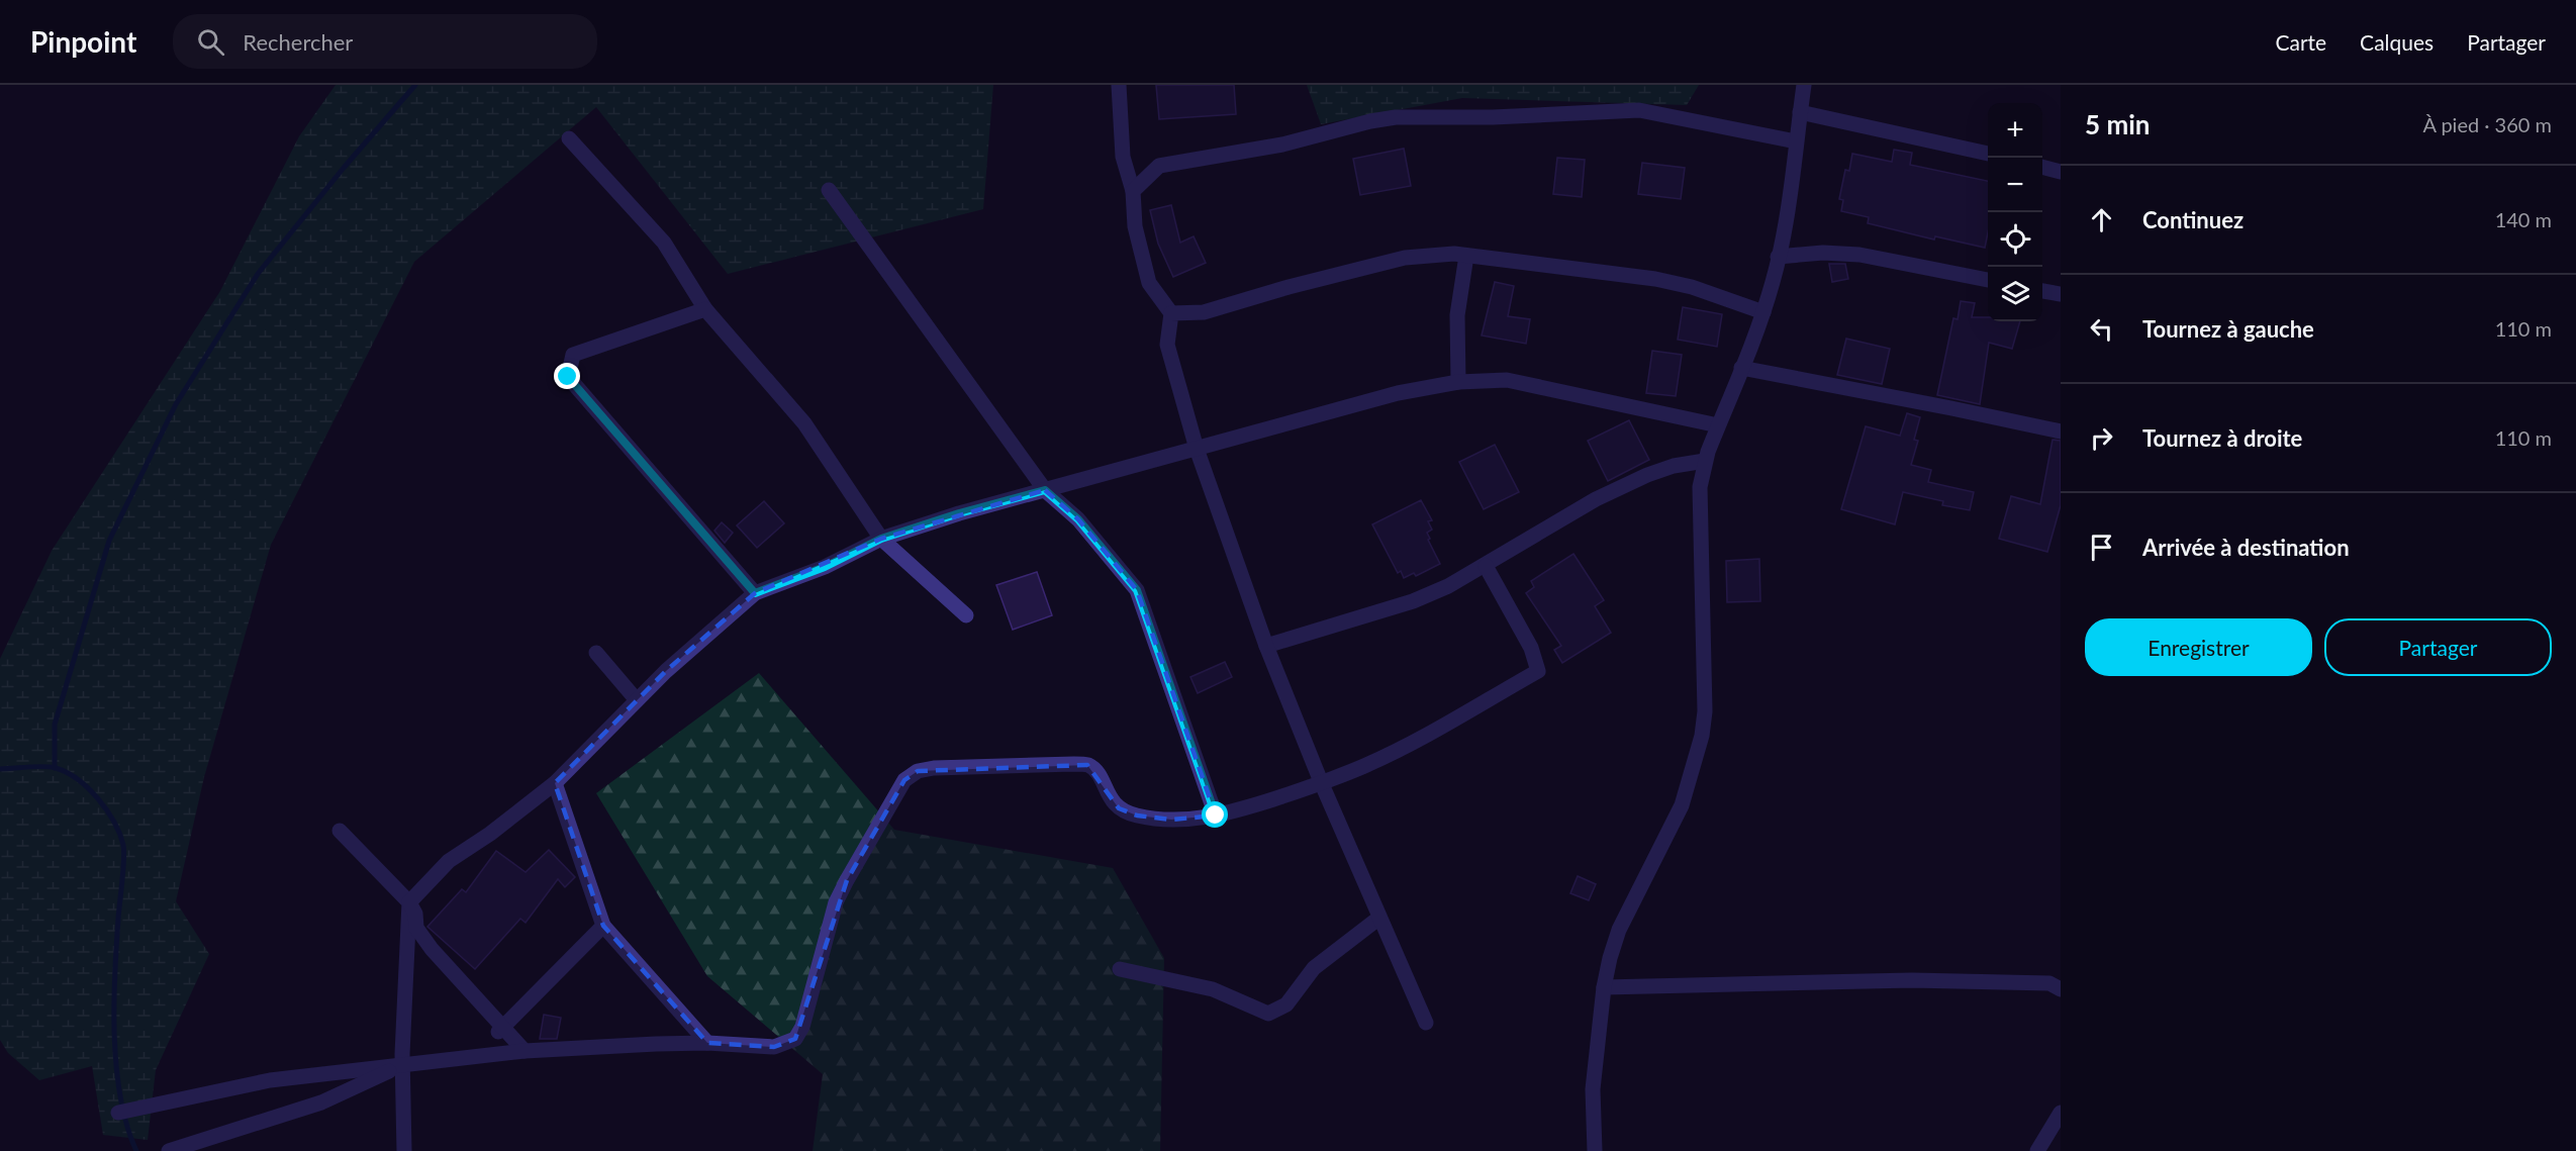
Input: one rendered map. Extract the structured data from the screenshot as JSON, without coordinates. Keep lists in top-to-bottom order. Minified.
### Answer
{"page":{"header":"Pinpoint","search":"Rechercher","nav":["Carte","Calques","Partager"],"heading":["5 min","À pied · 360 m"],"map_buttons":["+","−"],"list":[["Continuez","140 m"],["Tournez à gauche","110 m"],["Tournez à droite","110 m"],"Arrivée à destination"],"buttons":["Enregistrer","Partager"]}}
